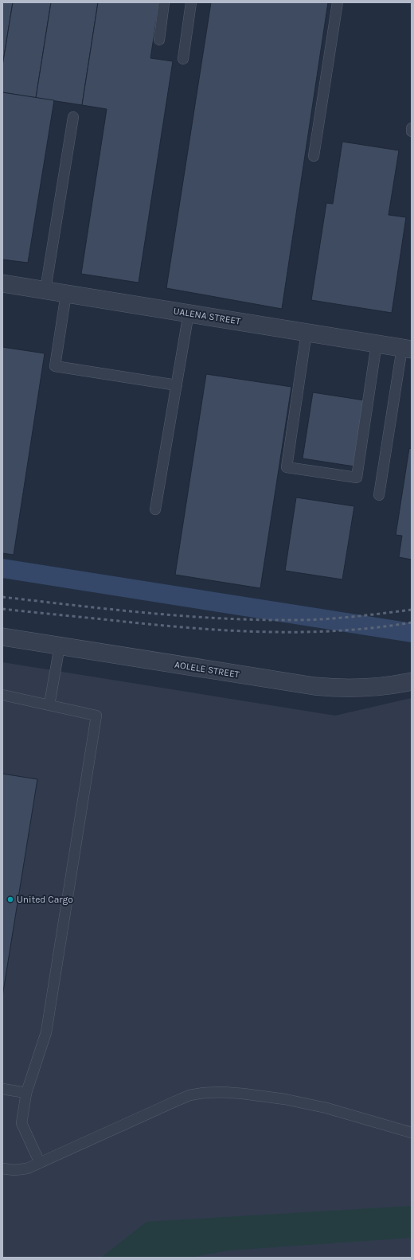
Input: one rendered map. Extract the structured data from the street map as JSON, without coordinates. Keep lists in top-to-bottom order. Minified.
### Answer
{"streets":{"street":["UALENA STREET","AOLELE STREET"]},"places":["United Cargo"]}
